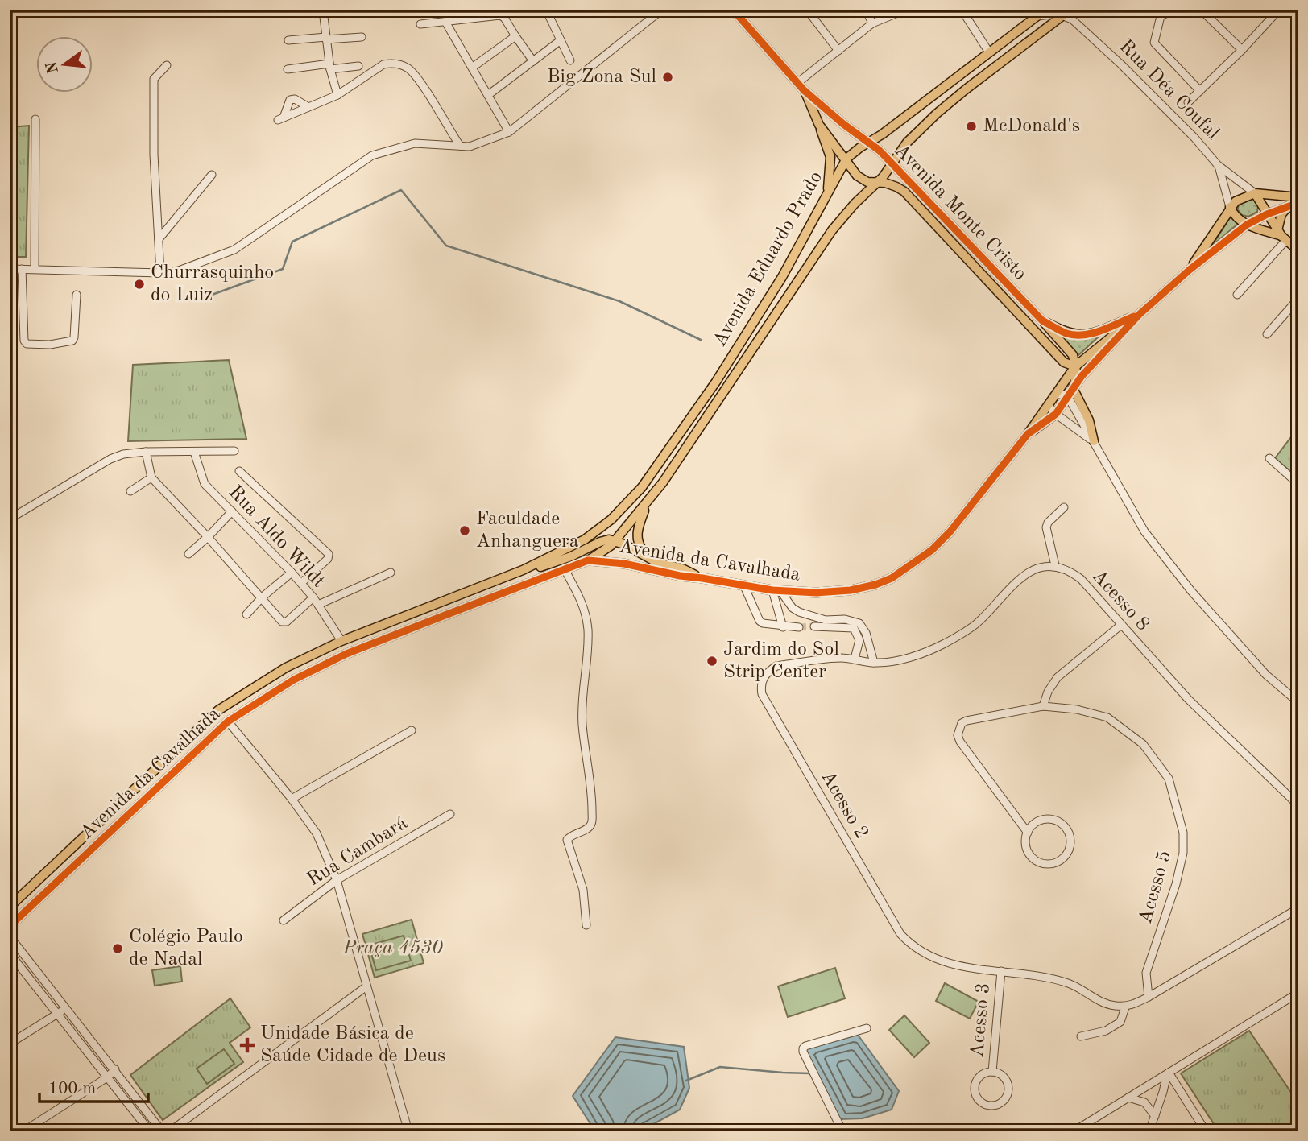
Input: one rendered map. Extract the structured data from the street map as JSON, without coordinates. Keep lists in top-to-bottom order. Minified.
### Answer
{"streets":{"main road":["Rua Déa Coufal","Avenida Monte Cristo","Avenida Eduardo Prado","Avenida da Cavalhada"],"street":["Rua Aldo Wildt","Acesso 8","Acesso 2","Rua Cambará","Acesso 5","Acesso 3"]},"crossings":[["Rua Déa Coufal","Avenida Eduardo Prado"],["Rua Déa Coufal","Avenida da Cavalhada"],["Avenida Monte Cristo","Avenida Eduardo Prado"],["Avenida Monte Cristo","Avenida da Cavalhada"],["Avenida Eduardo Prado","Avenida da Cavalhada"],["Rua Aldo Wildt","Avenida da Cavalhada"],["Acesso 2","Acesso 3"]],"parks":["Praça 4530"],"places":{"other":["Big Zona Sul","McDonald's","Churrasquinho do Luiz","Faculdade Anhanguera","Jardim do Sol Strip Center","Colégio Paulo de Nadal"],"health":["Unidade Básica de Saúde Cidade de Deus"]},"scale_bar":"100 m","north":"left"}
